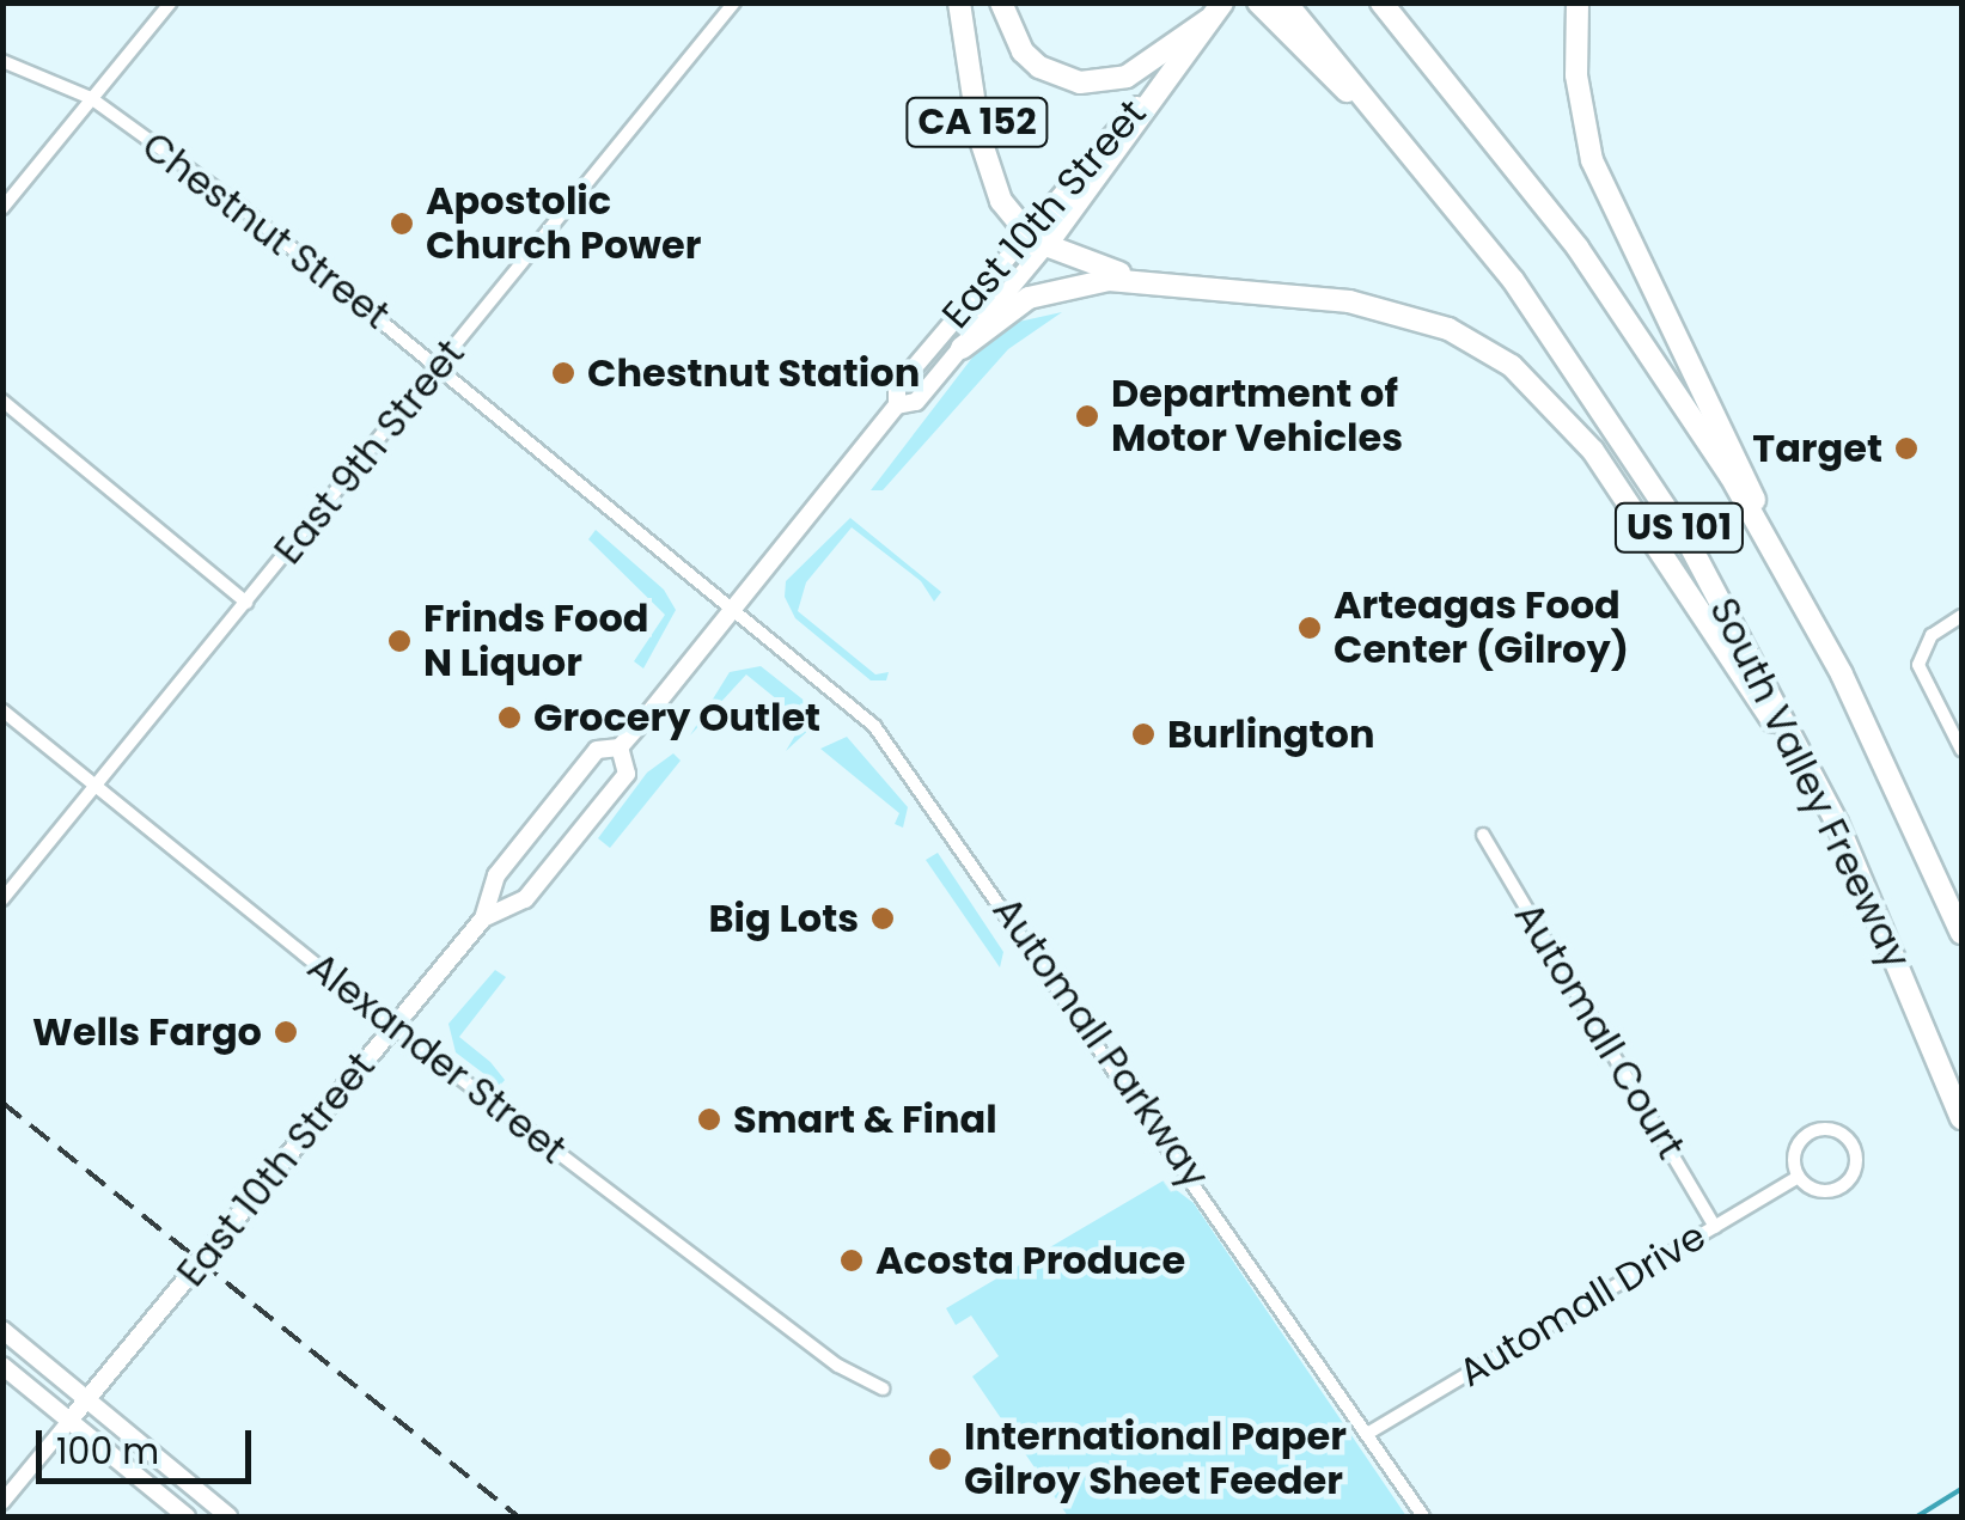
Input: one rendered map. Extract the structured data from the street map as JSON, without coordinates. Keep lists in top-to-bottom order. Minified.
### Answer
{"streets":{"highway":["CA 152","East 10th Street","US 101","South Valley Freeway"],"street":["Chestnut Street","East 9th Street","Automall Court","Automall Parkway","Alexander Street","Automall Drive"]},"crossings":[["CA 152","East 10th Street"],["East 10th Street","Chestnut Street"],["East 10th Street","Automall Parkway"],["East 10th Street","Alexander Street"],["Chestnut Street","East 9th Street"],["Chestnut Street","Automall Parkway"],["East 9th Street","Alexander Street"],["Automall Court","Automall Drive"],["Automall Parkway","Automall Drive"]],"places":["Apostolic Church Power","Chestnut Station","Department of Motor Vehicles","Target","Arteagas Food Center (Gilroy)","Frinds Food N Liquor","Grocery Outlet","Burlington","Big Lots","Wells Fargo","Smart & Final","Acosta Produce","International Paper Gilroy Sheet Feeder"],"scale_bar":"100 m"}
